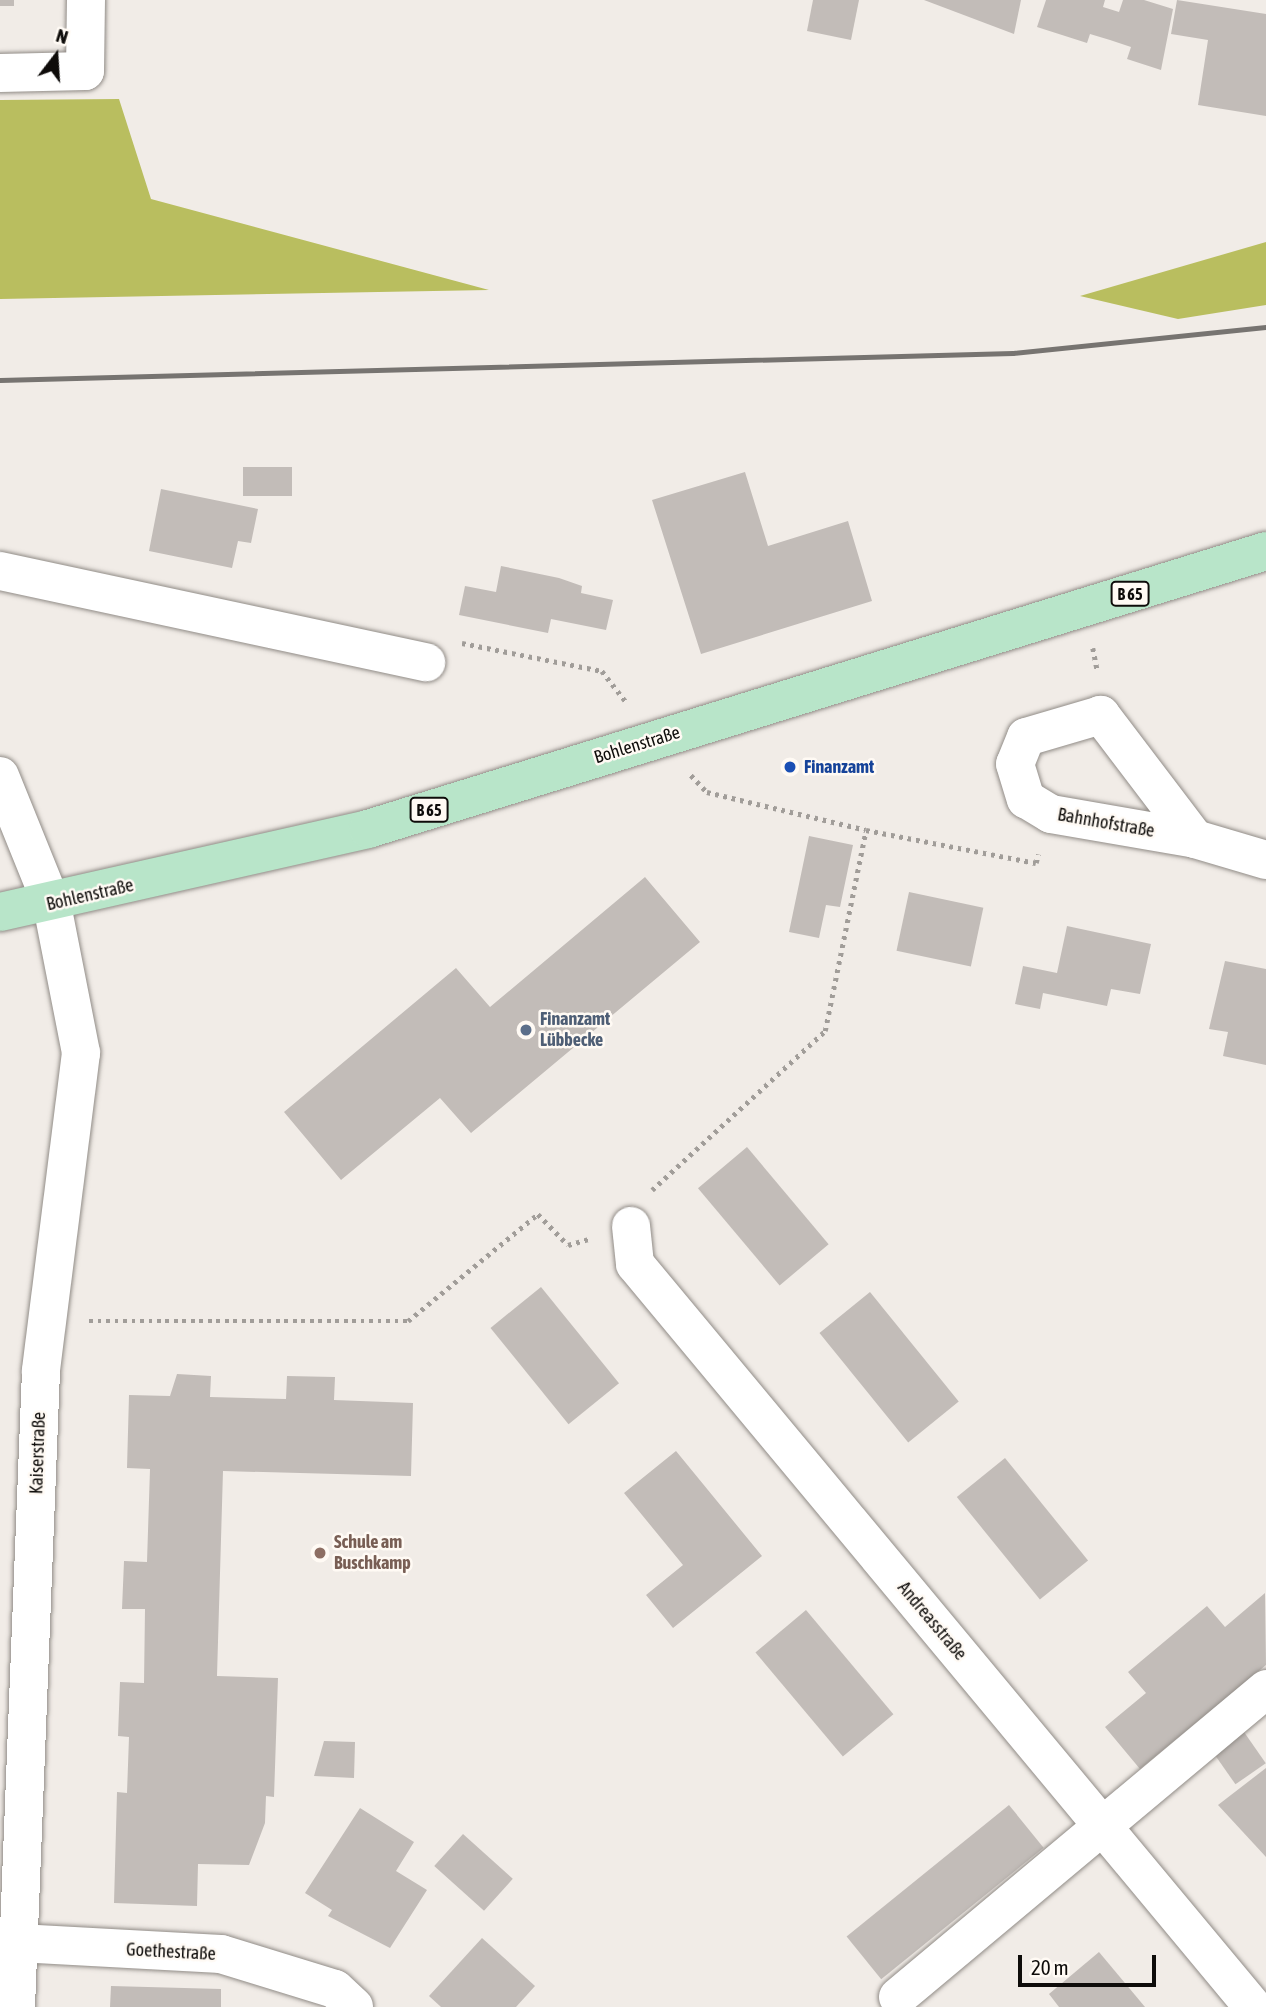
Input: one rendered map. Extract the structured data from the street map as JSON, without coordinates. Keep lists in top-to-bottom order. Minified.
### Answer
{"streets":{"main road":["B 65","Bohlenstraße"],"street":["Bahnhofstraße","Kaiserstraße","Andreasstraße","Goethestraße"]},"crossings":[["Bohlenstraße","Kaiserstraße"],["Kaiserstraße","Goethestraße"]],"places":["Finanzamt","Finanzamt Lübbecke","Schule am Buschkamp"],"scale_bar":"20 m","north":"top"}
